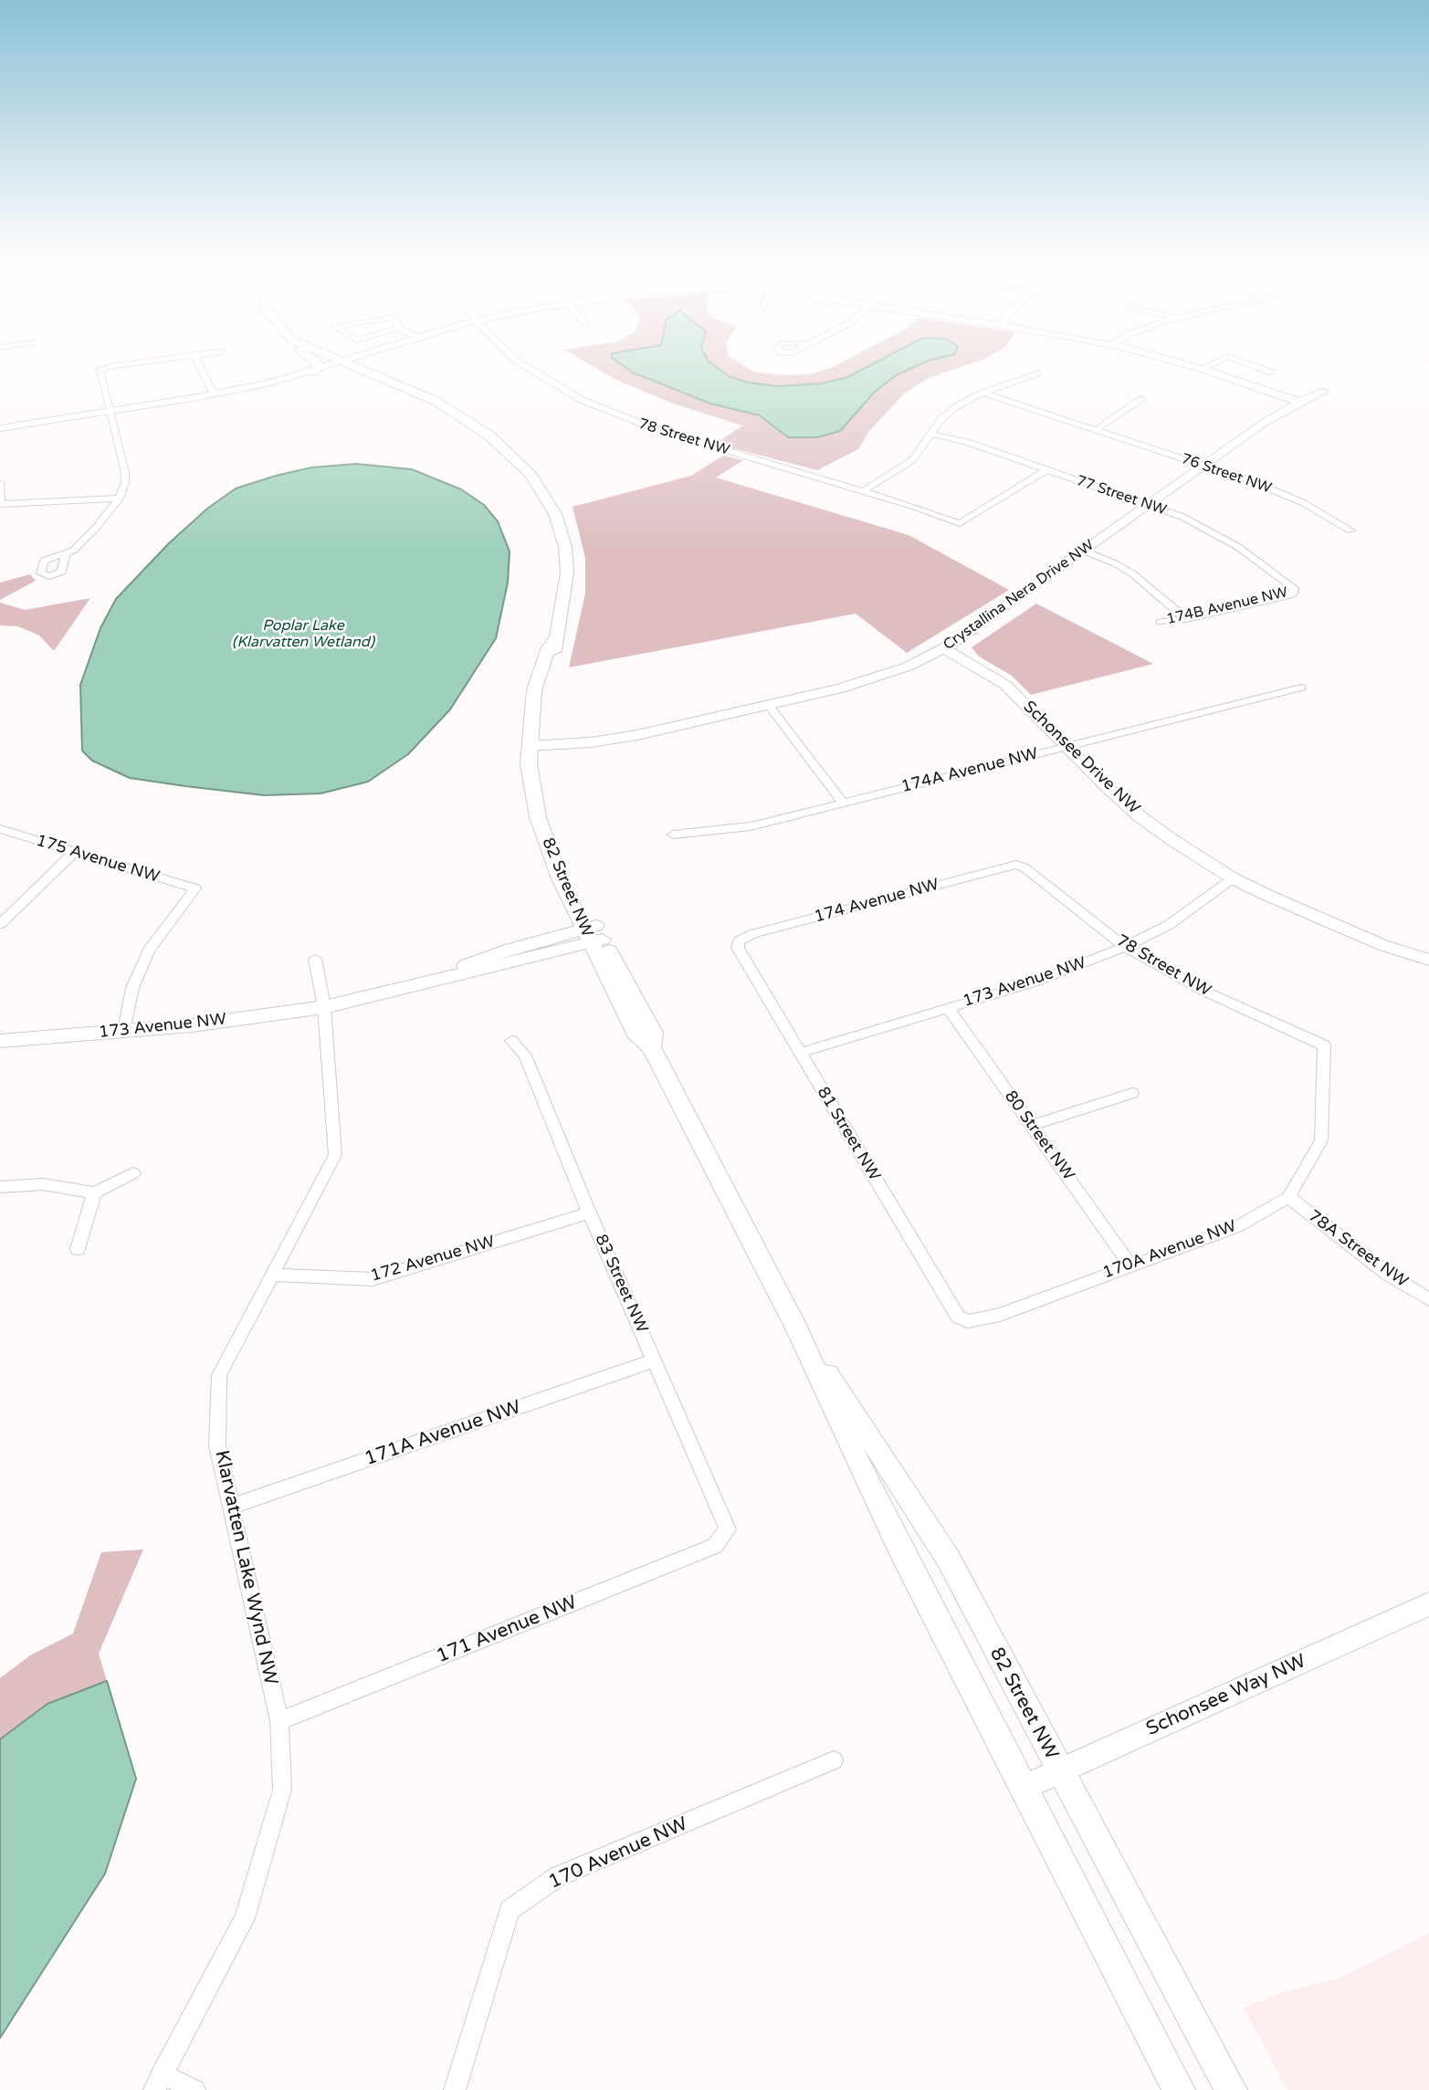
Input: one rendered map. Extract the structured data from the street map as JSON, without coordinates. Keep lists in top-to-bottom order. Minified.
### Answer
{"streets":{"main road":["82 Street NW"],"street":["78 Street NW","76 Street NW","77 Street NW","Crystallina Nera Drive NW","174B Avenue NW","Schonsee Drive NW","174A Avenue NW","175 Avenue NW","174 Avenue NW","173 Avenue NW","81 Street NW","80 Street NW","78A Street NW","170A Avenue NW","172 Avenue NW","83 Street NW","171A Avenue NW","Klarvatten Lake Wynd NW","171 Avenue NW","Schonsee Way NW","170 Avenue NW"]},"crossings":[["78 Street NW","77 Street NW"],["78 Street NW","174 Avenue NW"],["78 Street NW","173 Avenue NW"],["78 Street NW","170A Avenue NW"],["76 Street NW","Crystallina Nera Drive NW"],["77 Street NW","Crystallina Nera Drive NW"],["77 Street NW","174B Avenue NW"],["Crystallina Nera Drive NW","Schonsee Drive NW"],["Crystallina Nera Drive NW","82 Street NW"],["Schonsee Drive NW","174A Avenue NW"],["Schonsee Drive NW","173 Avenue NW"],["175 Avenue NW","173 Avenue NW"],["82 Street NW","173 Avenue NW"],["82 Street NW","Schonsee Way NW"],["174 Avenue NW","81 Street NW"],["173 Avenue NW","81 Street NW"],["173 Avenue NW","80 Street NW"],["173 Avenue NW","Klarvatten Lake Wynd NW"],["81 Street NW","170A Avenue NW"],["80 Street NW","170A Avenue NW"],["78A Street NW","170A Avenue NW"],["172 Avenue NW","83 Street NW"],["172 Avenue NW","Klarvatten Lake Wynd NW"],["83 Street NW","171A Avenue NW"],["83 Street NW","171 Avenue NW"],["171A Avenue NW","Klarvatten Lake Wynd NW"],["Klarvatten Lake Wynd NW","171 Avenue NW"]],"water":["Poplar Lake (Klarvatten Wetland)"]}
